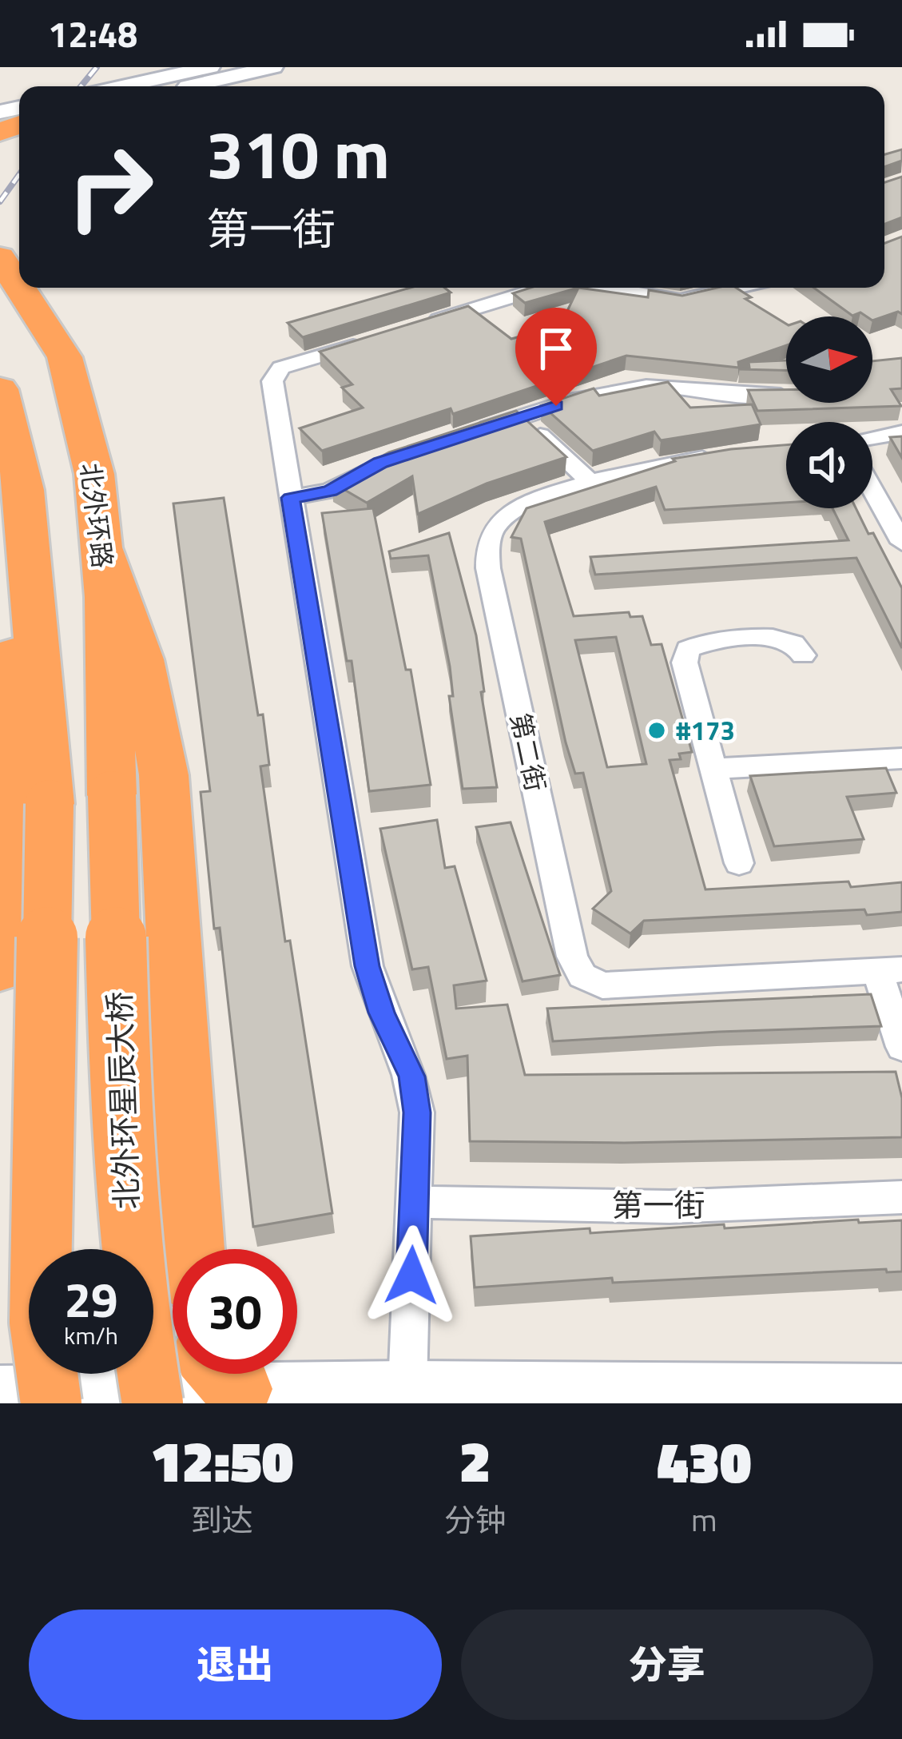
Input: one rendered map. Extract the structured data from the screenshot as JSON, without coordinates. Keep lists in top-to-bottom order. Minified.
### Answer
{"streets":{"highway":["北外环路","北外环星辰大桥"],"street":["第二街","第一街"]},"crossings":[["北外环路","北外环星辰大桥"]],"places":["#173"],"north":"right","page":{"status":"12:48","turn":["310 m","第一街"],"speed":"29 km/h","limit":"30","eta":["12:50","到达","2","分钟","430","m"],"buttons":["退出","分享"]}}
